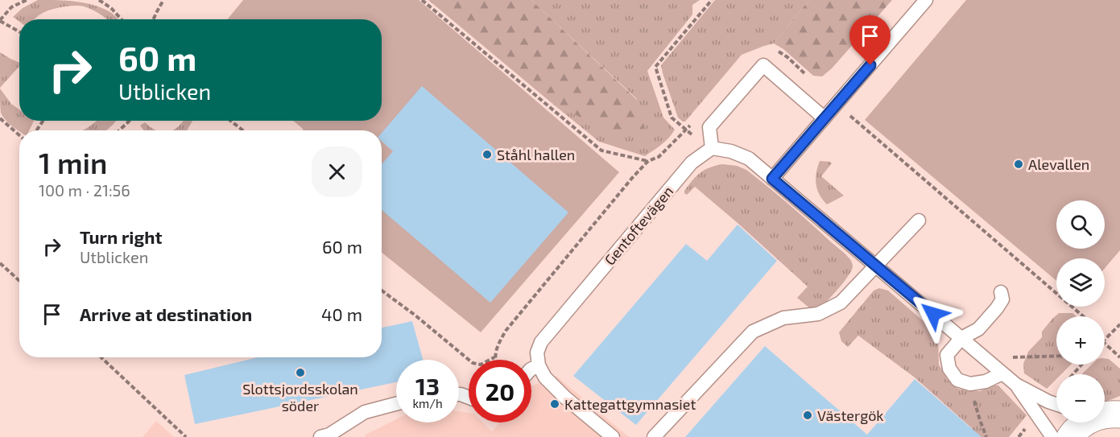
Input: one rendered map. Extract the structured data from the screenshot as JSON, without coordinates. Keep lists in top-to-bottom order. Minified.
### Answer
{"streets":{"lane":["Gentoftevägen"]},"places":["Ståhl hallen","Alevallen","Slottsjordsskolan söder","Kattegattgymnasiet","Västergök"],"page":{"turn":["60 m","Utblicken"],"heading":["1 min","100 m · 21:56"],"map_buttons":["+","−"],"list":[{"name":"Turn right","note":"Utblicken","value":"60 m"},{"name":"Arrive at destination","value":"40 m"}],"speed":"13 km/h","limit":"20"}}
